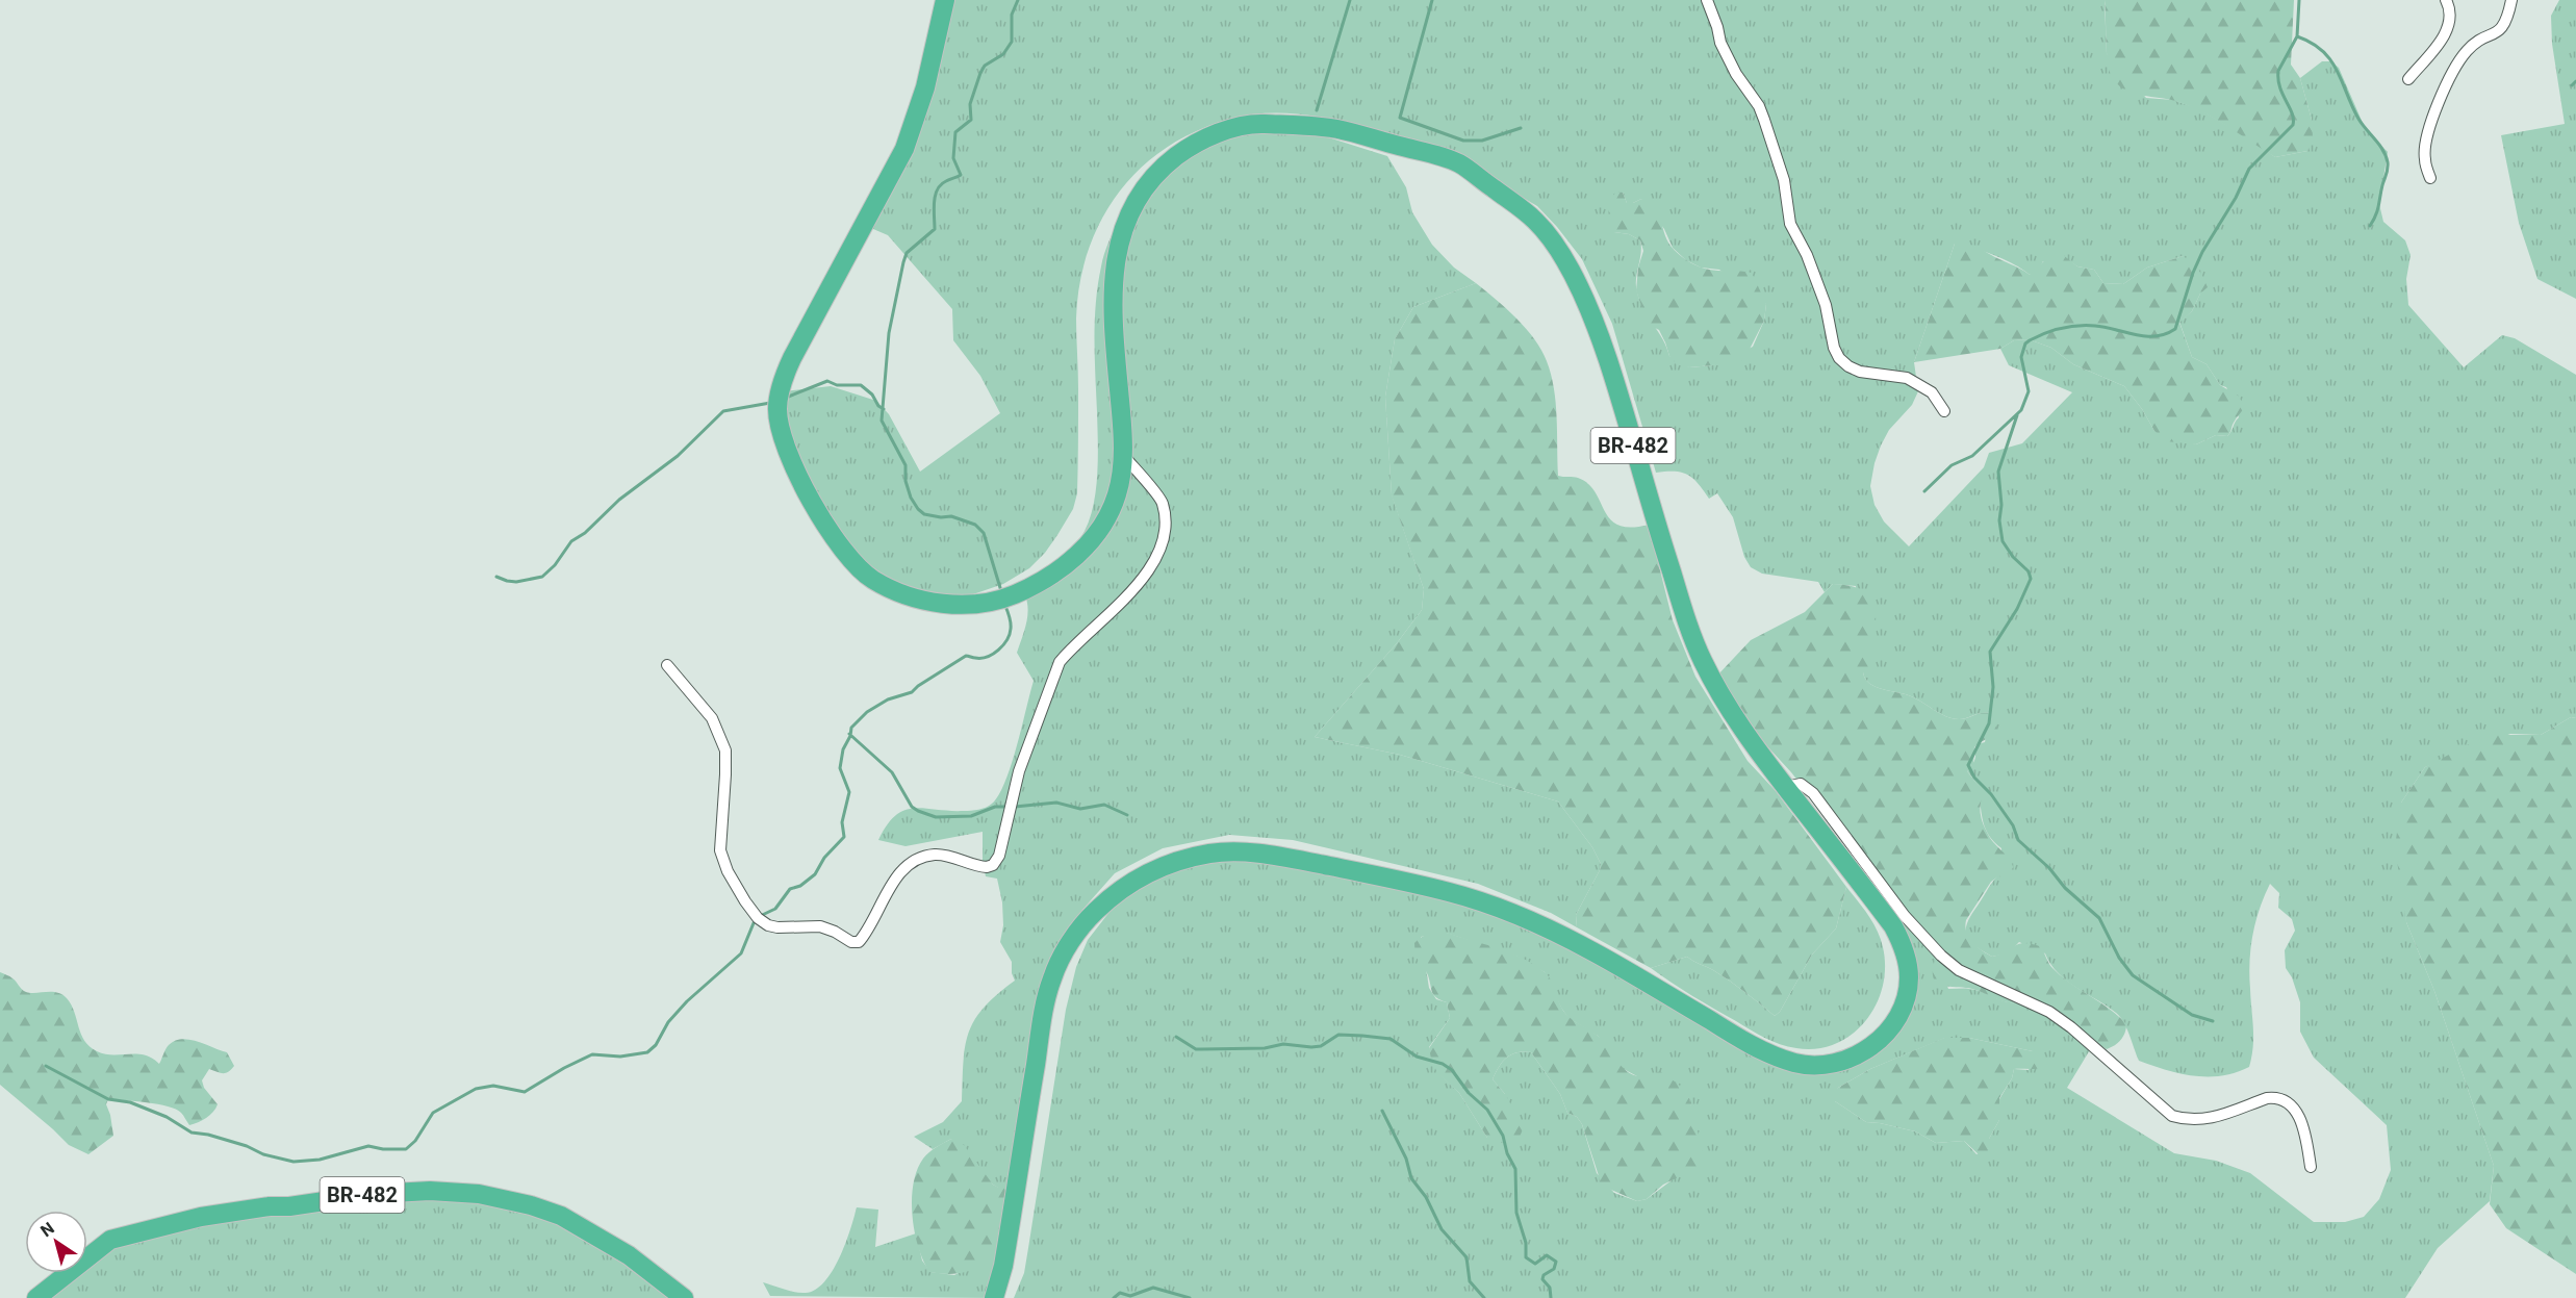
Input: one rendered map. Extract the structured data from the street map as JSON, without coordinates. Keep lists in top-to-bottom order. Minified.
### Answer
{"streets":{"highway":["BR-482"]},"north":"top left"}
